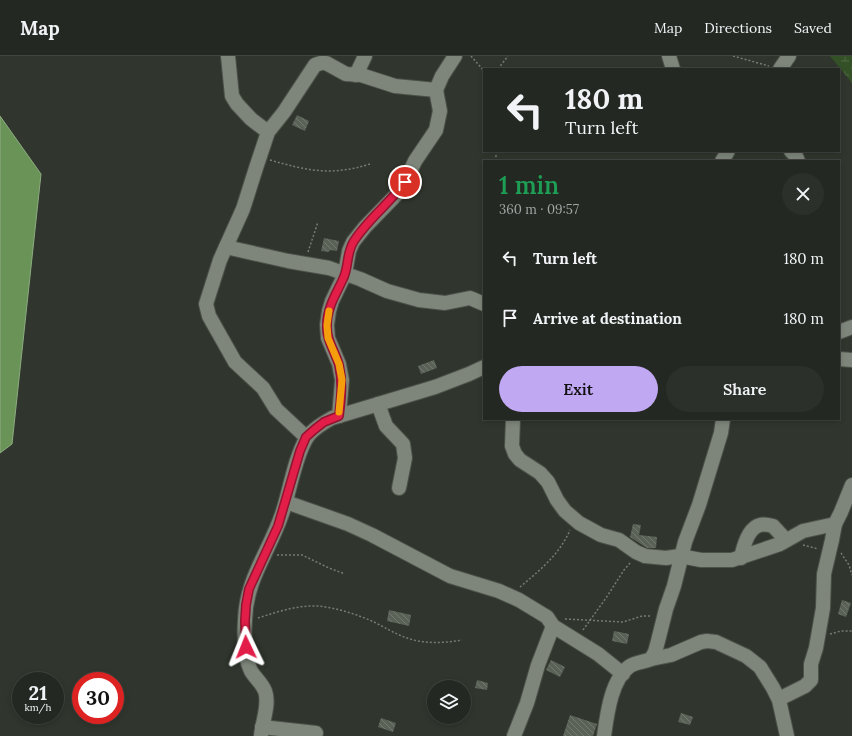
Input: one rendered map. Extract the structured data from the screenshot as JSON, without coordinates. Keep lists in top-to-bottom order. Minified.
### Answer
{"page":{"header":"Map","nav":["Map","Directions","Saved"],"turn":["180 m","Turn left"],"heading":["1 min","360 m · 09:57"],"list":[{"name":"Turn left","value":"180 m"},{"name":"Arrive at destination","value":"180 m"}],"buttons":["Exit","Share"],"speed":"21 km/h","limit":"30"}}
